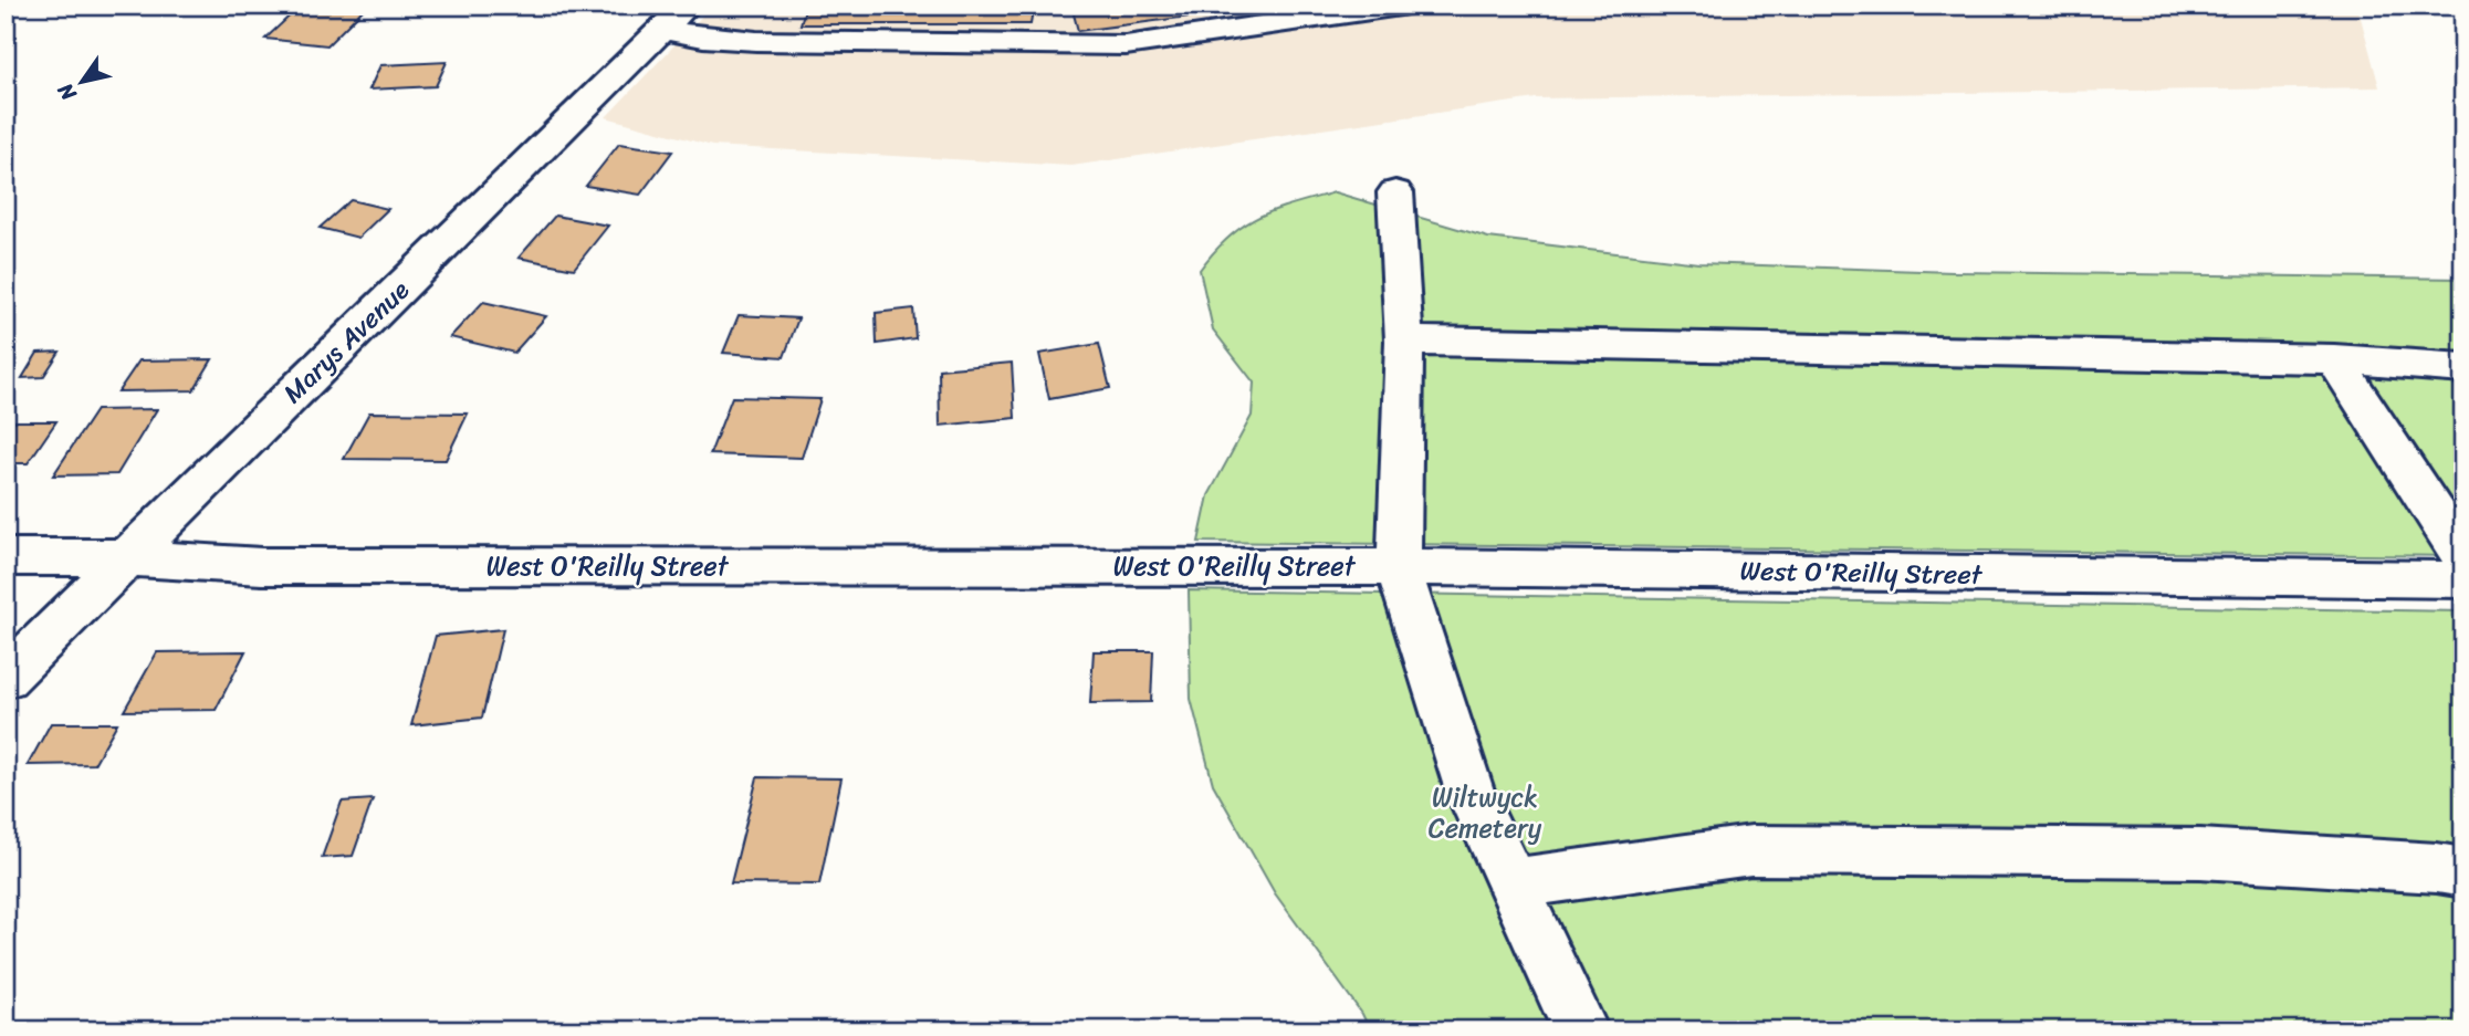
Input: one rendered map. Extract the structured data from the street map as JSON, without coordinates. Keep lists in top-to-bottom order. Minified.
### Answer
{"streets":{"street":["Marys Avenue","West O'Reilly Street"]},"crossings":[["Marys Avenue","West O'Reilly Street"]],"parks":["Wiltwyck Cemetery"],"north":"bottom left"}
